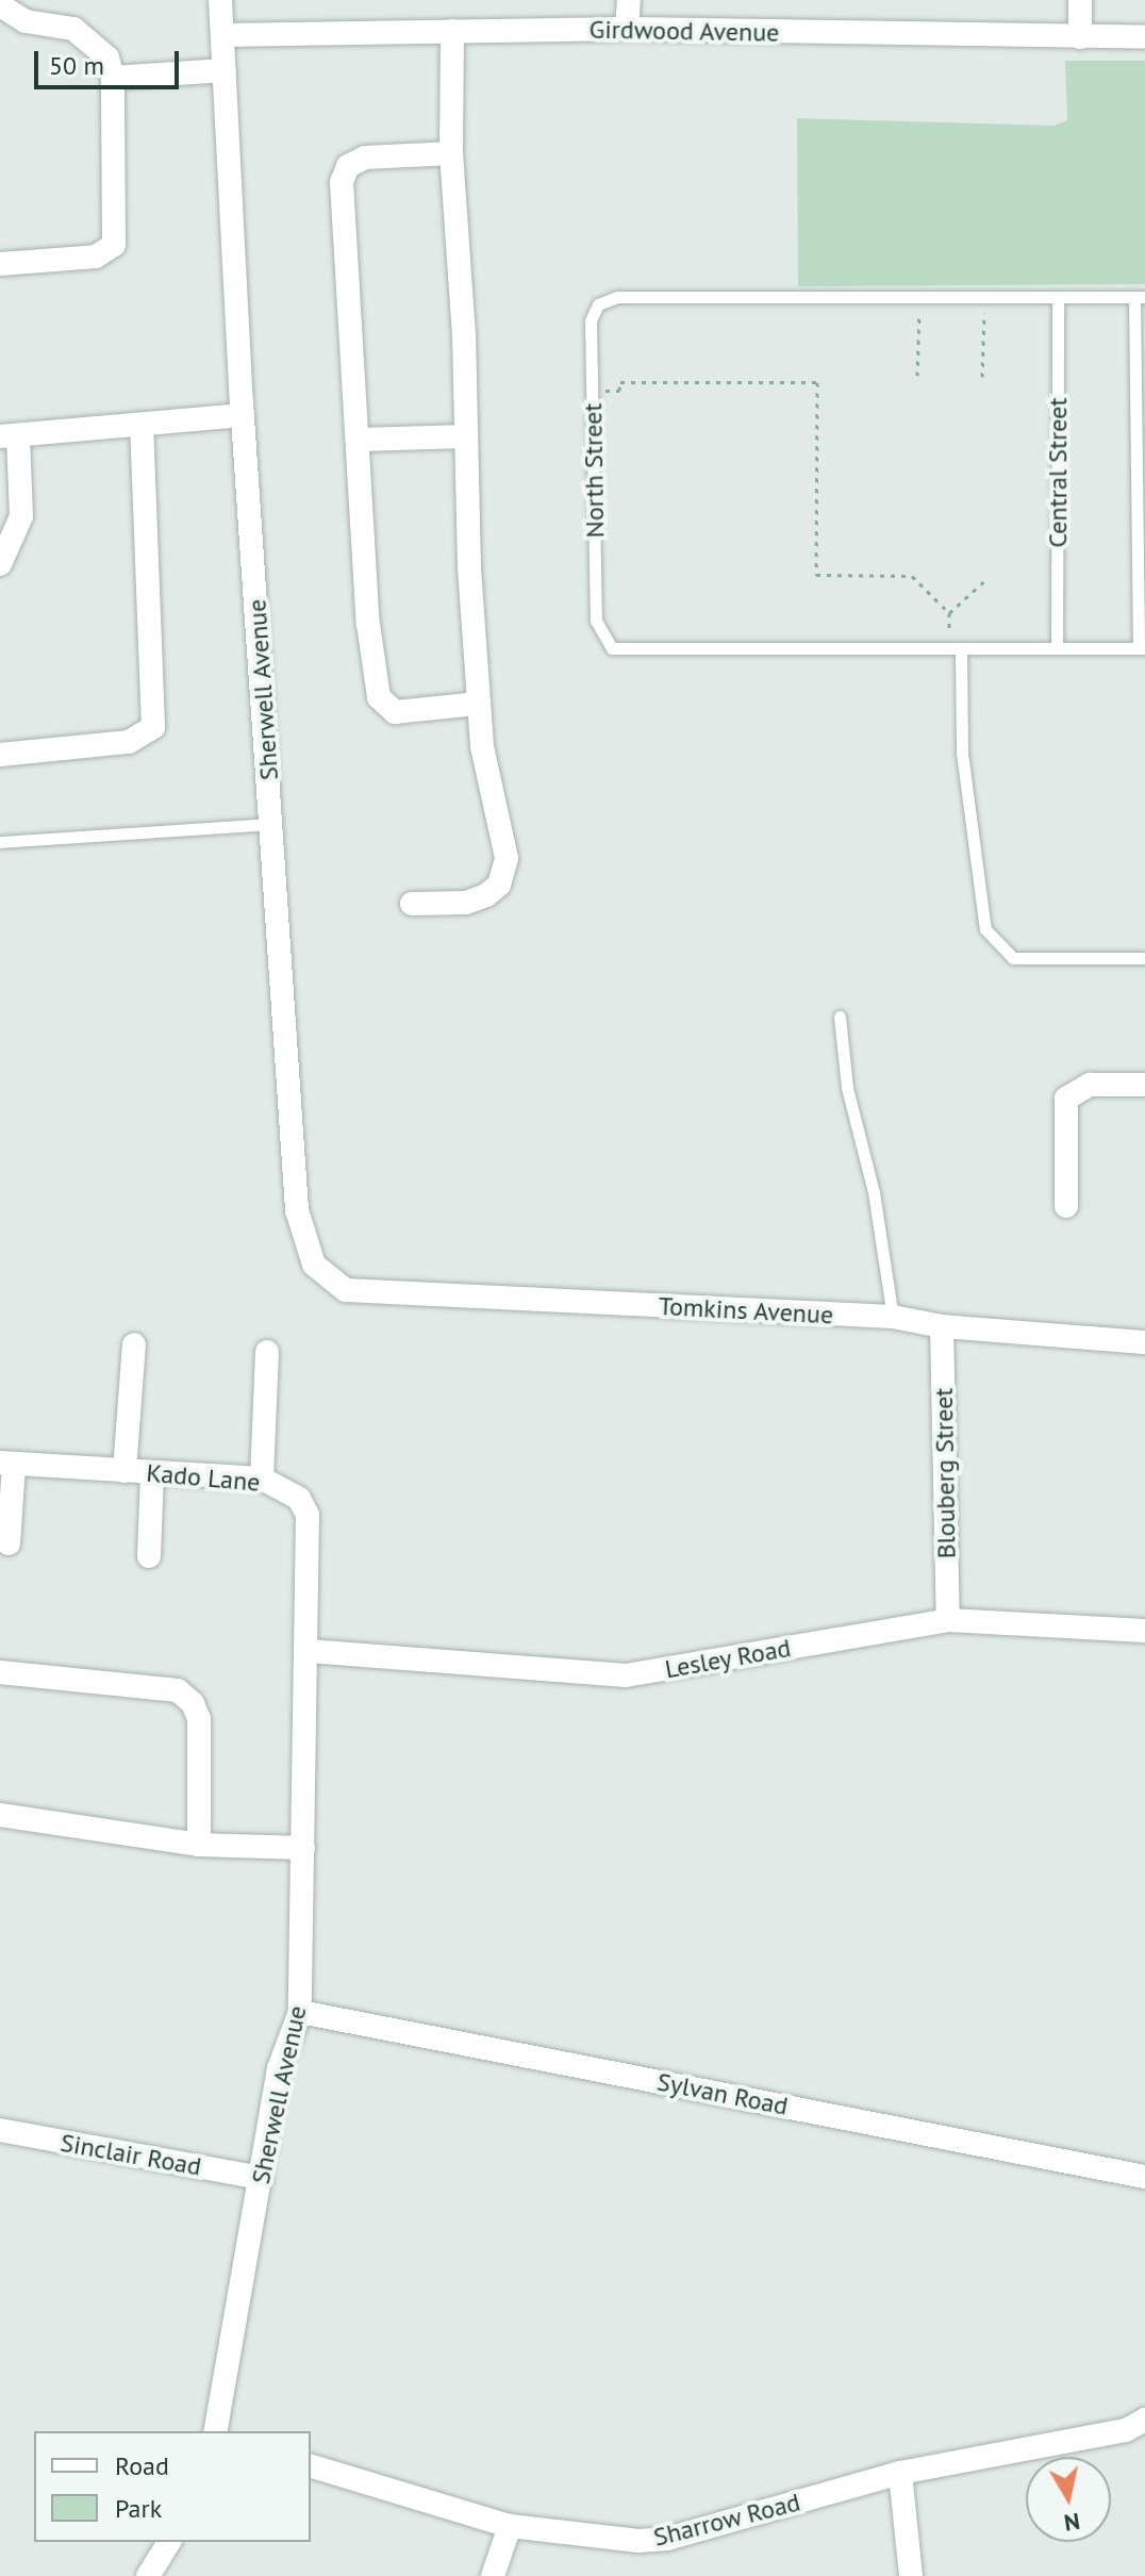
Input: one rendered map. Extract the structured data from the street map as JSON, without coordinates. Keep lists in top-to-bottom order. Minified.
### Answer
{"streets":{"street":["Girdwood Avenue","Sherwell Avenue","Tomkins Avenue","Blouberg Street","Kado Lane","Lesley Road","Sylvan Road","Sinclair Road","Sharrow Road"],"lane":["North Street","Central Street"]},"crossings":[["Girdwood Avenue","Sherwell Avenue"],["North Street","Central Street"],["Sherwell Avenue","Tomkins Avenue"],["Sherwell Avenue","Kado Lane"],["Sherwell Avenue","Lesley Road"],["Sherwell Avenue","Sylvan Road"],["Sherwell Avenue","Sinclair Road"],["Tomkins Avenue","Blouberg Street"],["Blouberg Street","Lesley Road"],["Kado Lane","Lesley Road"]],"legend":["Road","Park"],"scale_bar":"50 m","north":"bottom"}
